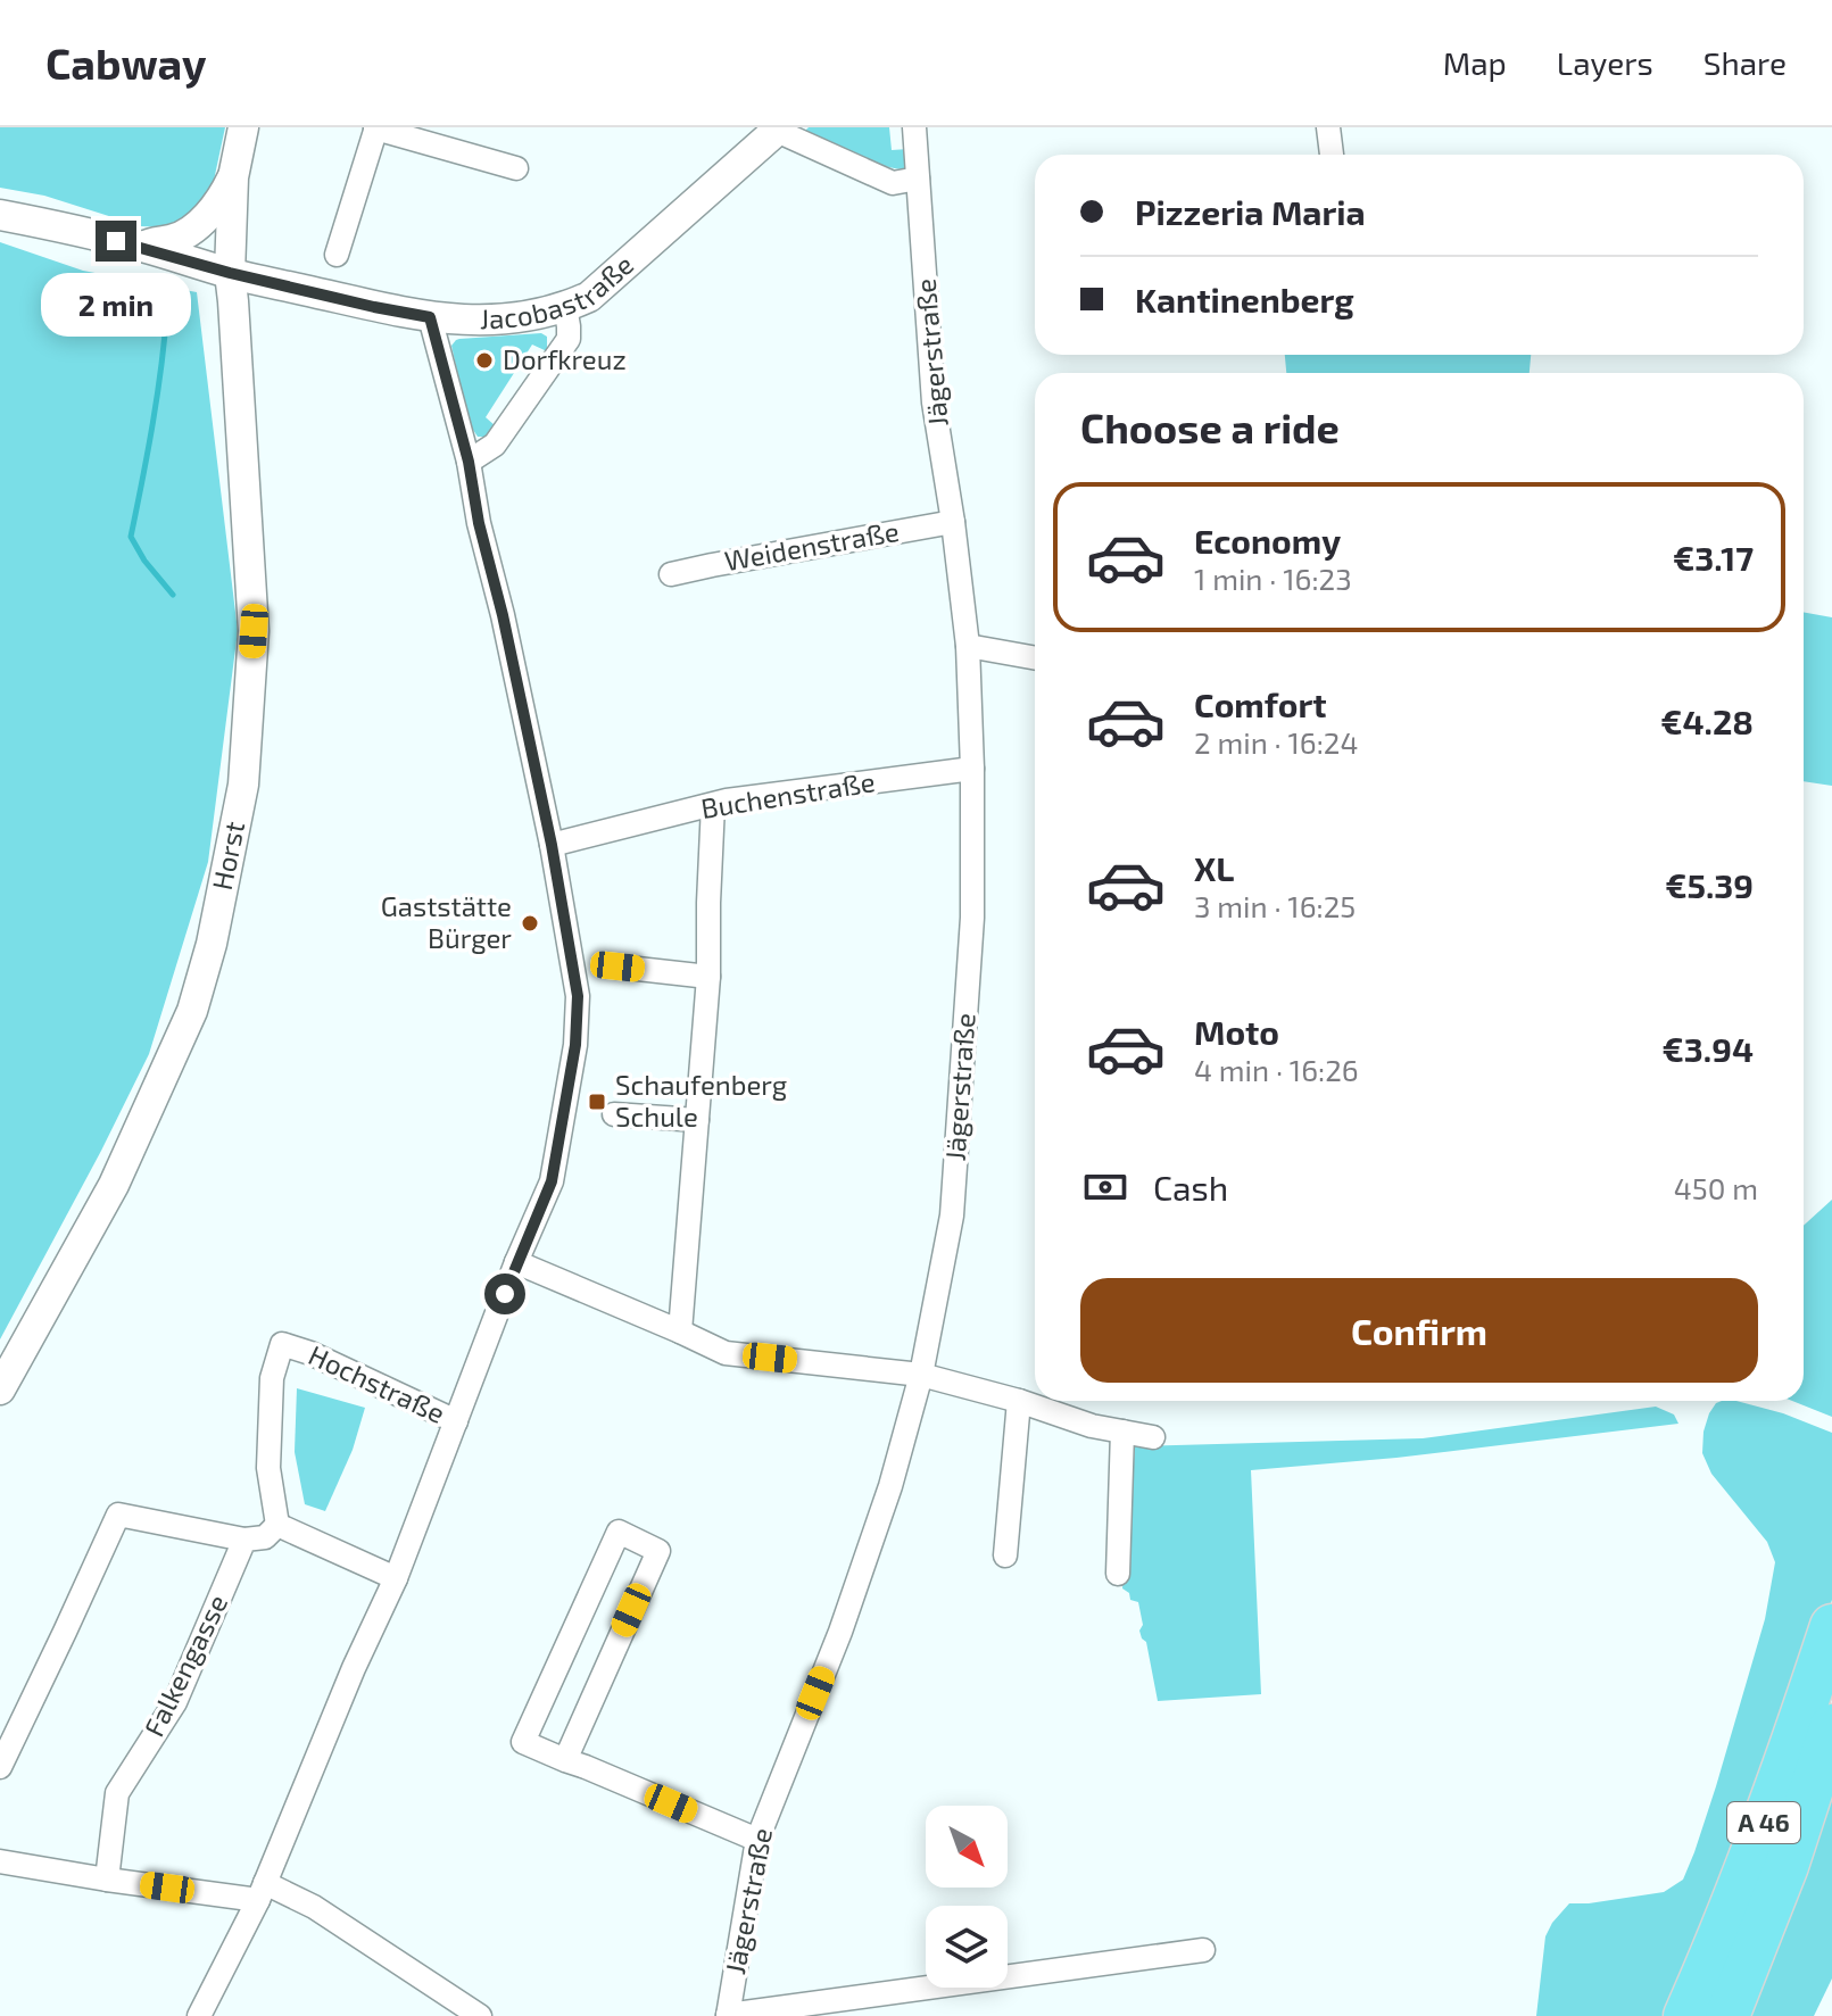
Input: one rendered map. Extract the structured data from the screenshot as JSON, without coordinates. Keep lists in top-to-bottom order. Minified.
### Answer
{"streets":{"highway":["A 46"],"street":["Jacobastraße","Jägerstraße","Weidenstraße","Buchenstraße","Horst","Hochstraße","Falkengasse"]},"crossings":[["Jacobastraße","Horst"],["Jacobastraße","Hochstraße"],["Jägerstraße","Weidenstraße"],["Jägerstraße","Buchenstraße"],["Buchenstraße","Hochstraße"]],"places":{"other":["Dorfkreuz","Gaststätte Bürger"],"transit":["Schaufenberg Schule"]},"north":"bottom right","page":{"header":"Cabway","nav":["Map","Layers","Share"],"banner":["Pizzeria Maria","Kantinenberg"],"bubble":"2 min","heading":"Choose a ride","list":[{"name":"Economy","note":"1 min · 16:23","value":"€3.17"},{"name":"Comfort","note":"2 min · 16:24","value":"€4.28"},{"name":"XL","note":"3 min · 16:25","value":"€5.39"},{"name":"Moto","note":"4 min · 16:26","value":"€3.94"}],"pay":["Cash","450 m"],"buttons":"Confirm"}}
